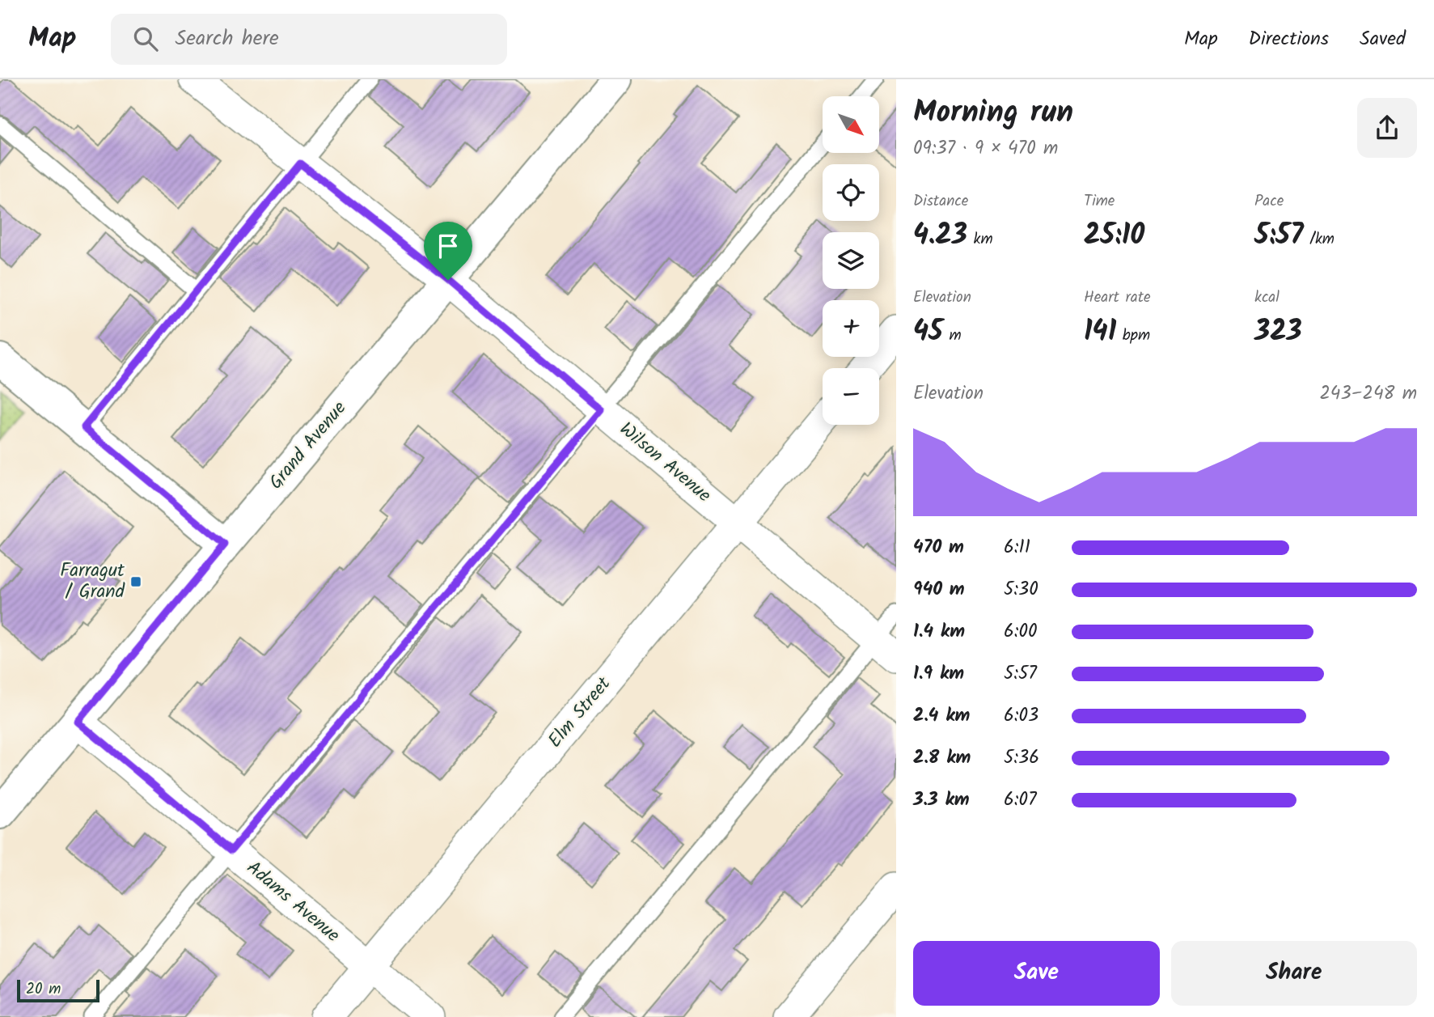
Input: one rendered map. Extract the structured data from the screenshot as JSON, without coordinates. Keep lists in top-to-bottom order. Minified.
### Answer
{"streets":{"main road":["Grand Avenue"],"street":["Wilson Avenue","Elm Street","Adams Avenue"]},"crossings":[["Grand Avenue","Wilson Avenue"],["Grand Avenue","Adams Avenue"],["Wilson Avenue","Elm Street"],["Elm Street","Adams Avenue"]],"places":{"transit":["Farragut / Grand"]},"scale_bar":"20 m","north":"bottom right","page":{"header":"Map","search":"Search here","nav":["Map","Directions","Saved"],"heading":["Morning run","09:37 · 9 × 470 m"],"map_buttons":["+","−"],"stats":[["Distance","4.23 km"],["Time","25:10"],["Pace","5:57 /km"],["Elevation","45 m"],["Heart rate","141 bpm"],["kcal","323"]],"chart":["Elevation","243–248 m"],"list":[{"name":"470 m","note":"6:11"},{"name":"940 m","note":"5:30"},{"name":"1.4 km","note":"6:00"},{"name":"1.9 km","note":"5:57"},{"name":"2.4 km","note":"6:03"},{"name":"2.8 km","note":"5:36"},{"name":"3.3 km","note":"6:07"}],"buttons":["Save","Share"],"scale":"20 m"}}
